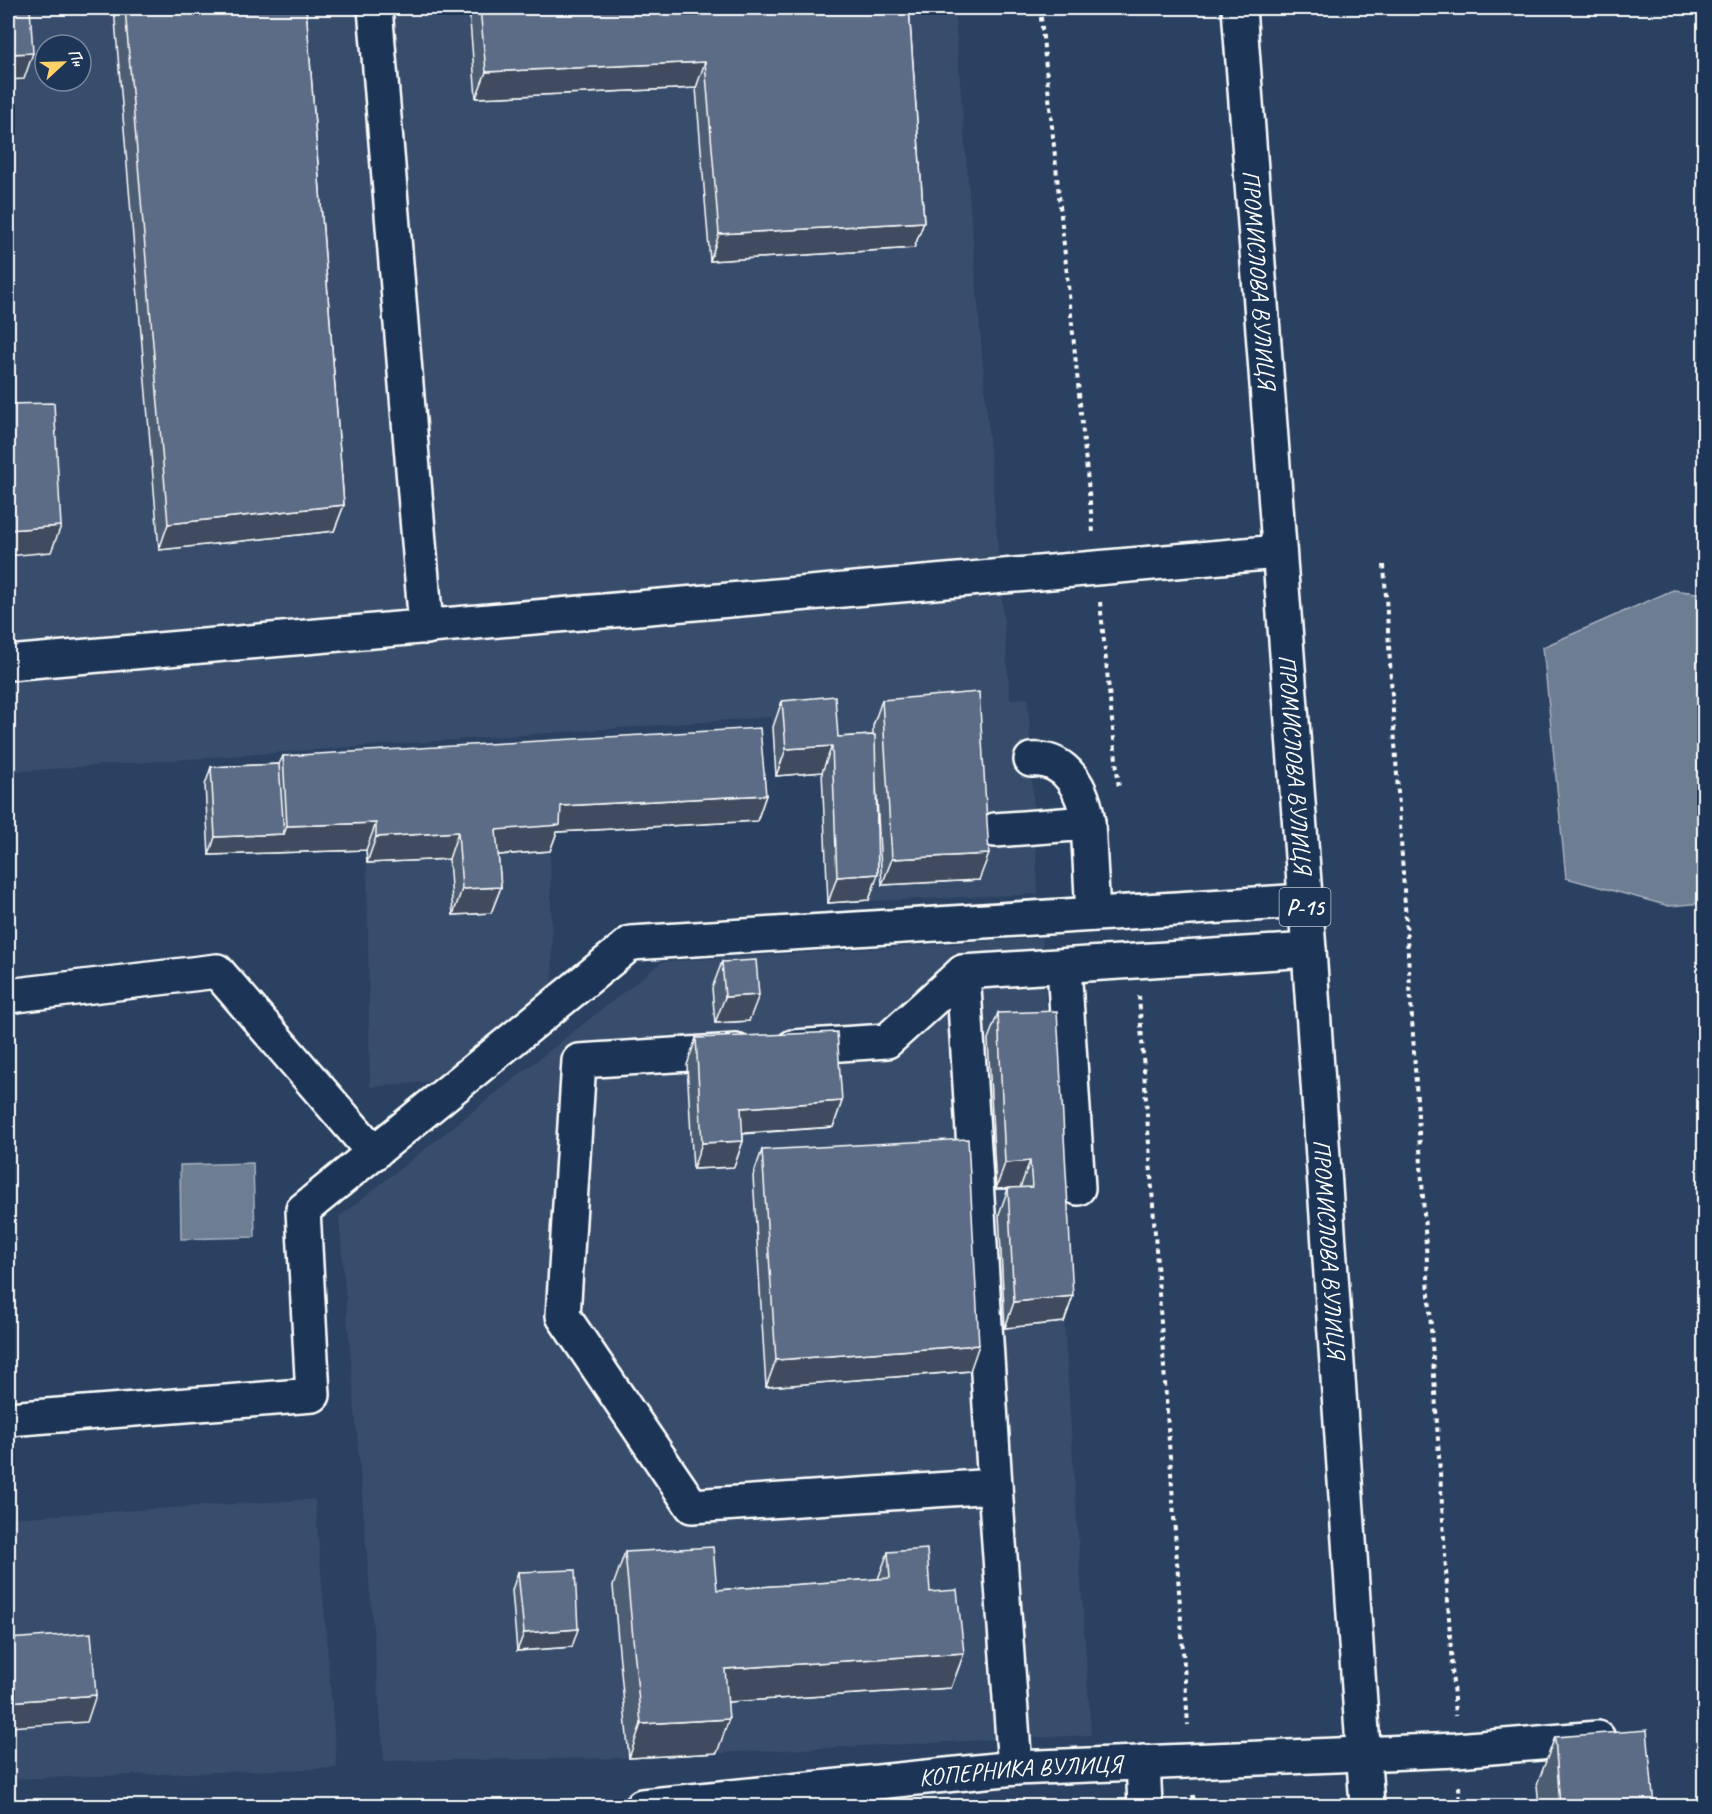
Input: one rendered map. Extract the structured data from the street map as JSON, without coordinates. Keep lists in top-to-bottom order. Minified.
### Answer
{"streets":{"main road":["ПРОМИСЛОВА ВУЛИЦЯ","Р-15","КОПЕРНИКА ВУЛИЦЯ"]},"crossings":[["ПРОМИСЛОВА ВУЛИЦЯ","КОПЕРНИКА ВУЛИЦЯ"]],"north":"right"}
